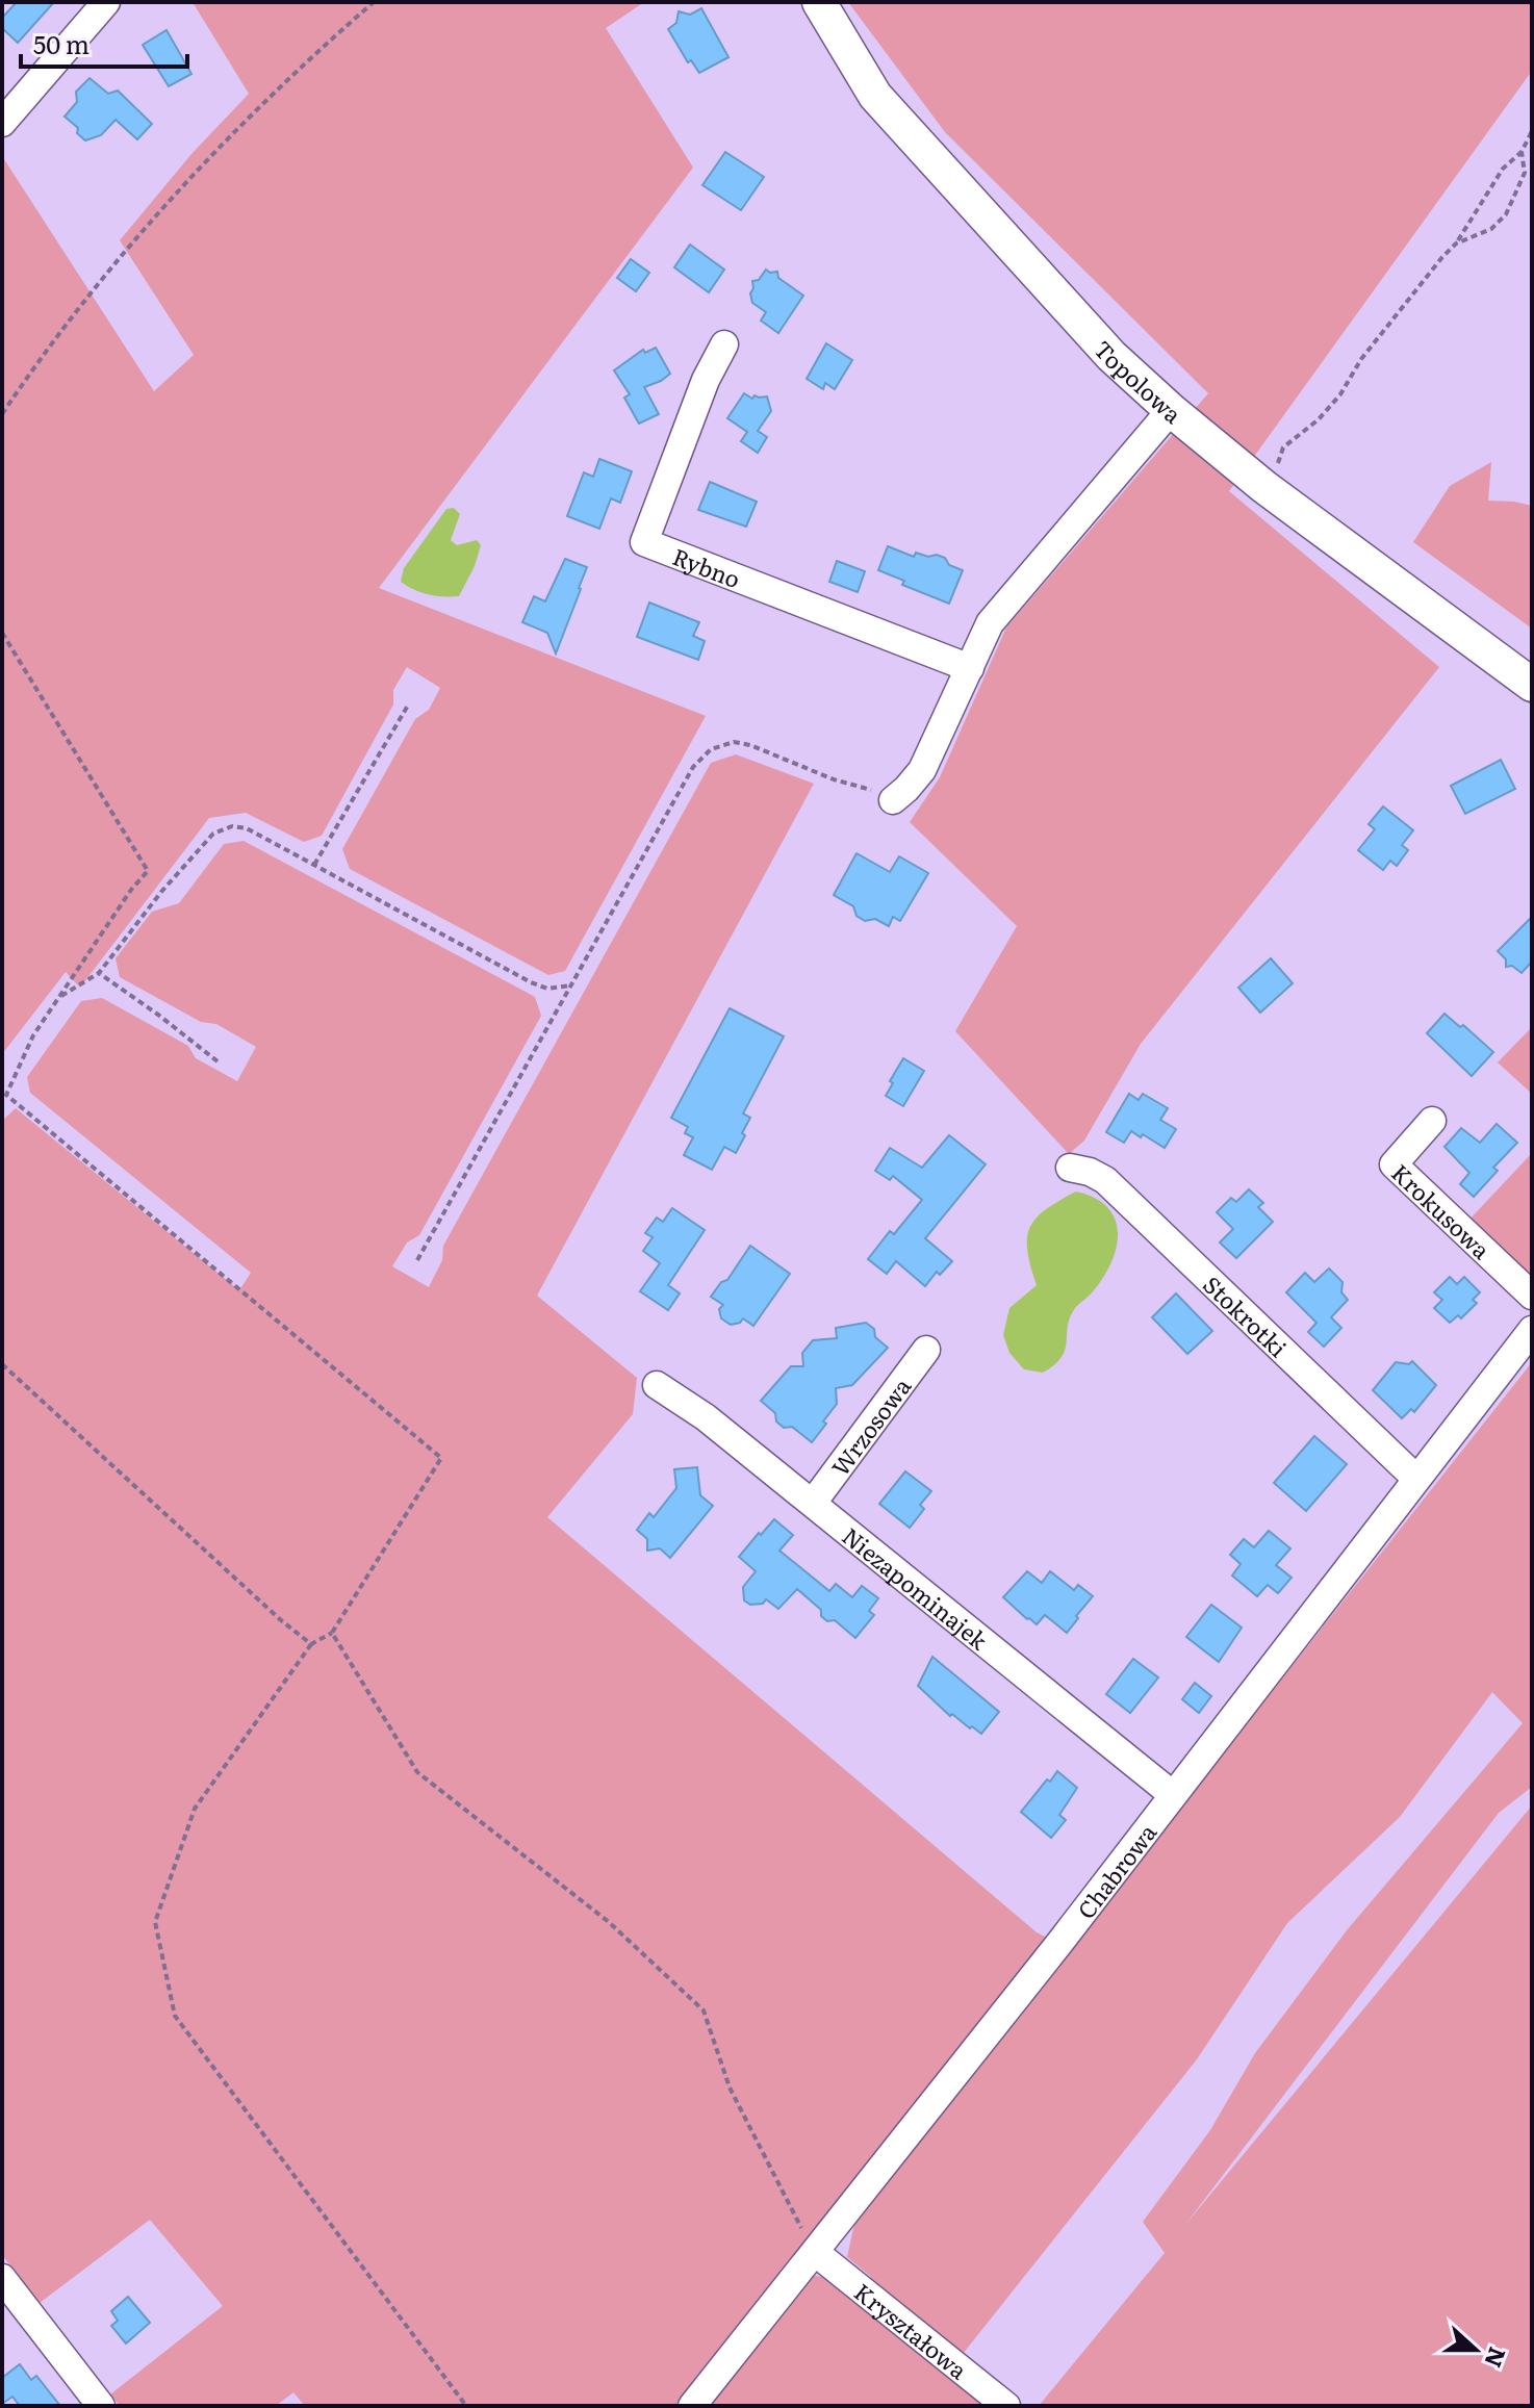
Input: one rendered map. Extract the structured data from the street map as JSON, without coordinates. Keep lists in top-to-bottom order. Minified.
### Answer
{"streets":{"street":["Topolowa","Rybno","Krokusowa","Stokrotki","Wrzosowa","Niezapominajek","Chabrowa","Kryształowa"]},"crossings":[["Stokrotki","Chabrowa"],["Wrzosowa","Niezapominajek"],["Niezapominajek","Chabrowa"],["Chabrowa","Kryształowa"]],"scale_bar":"50 m","north":"right"}
